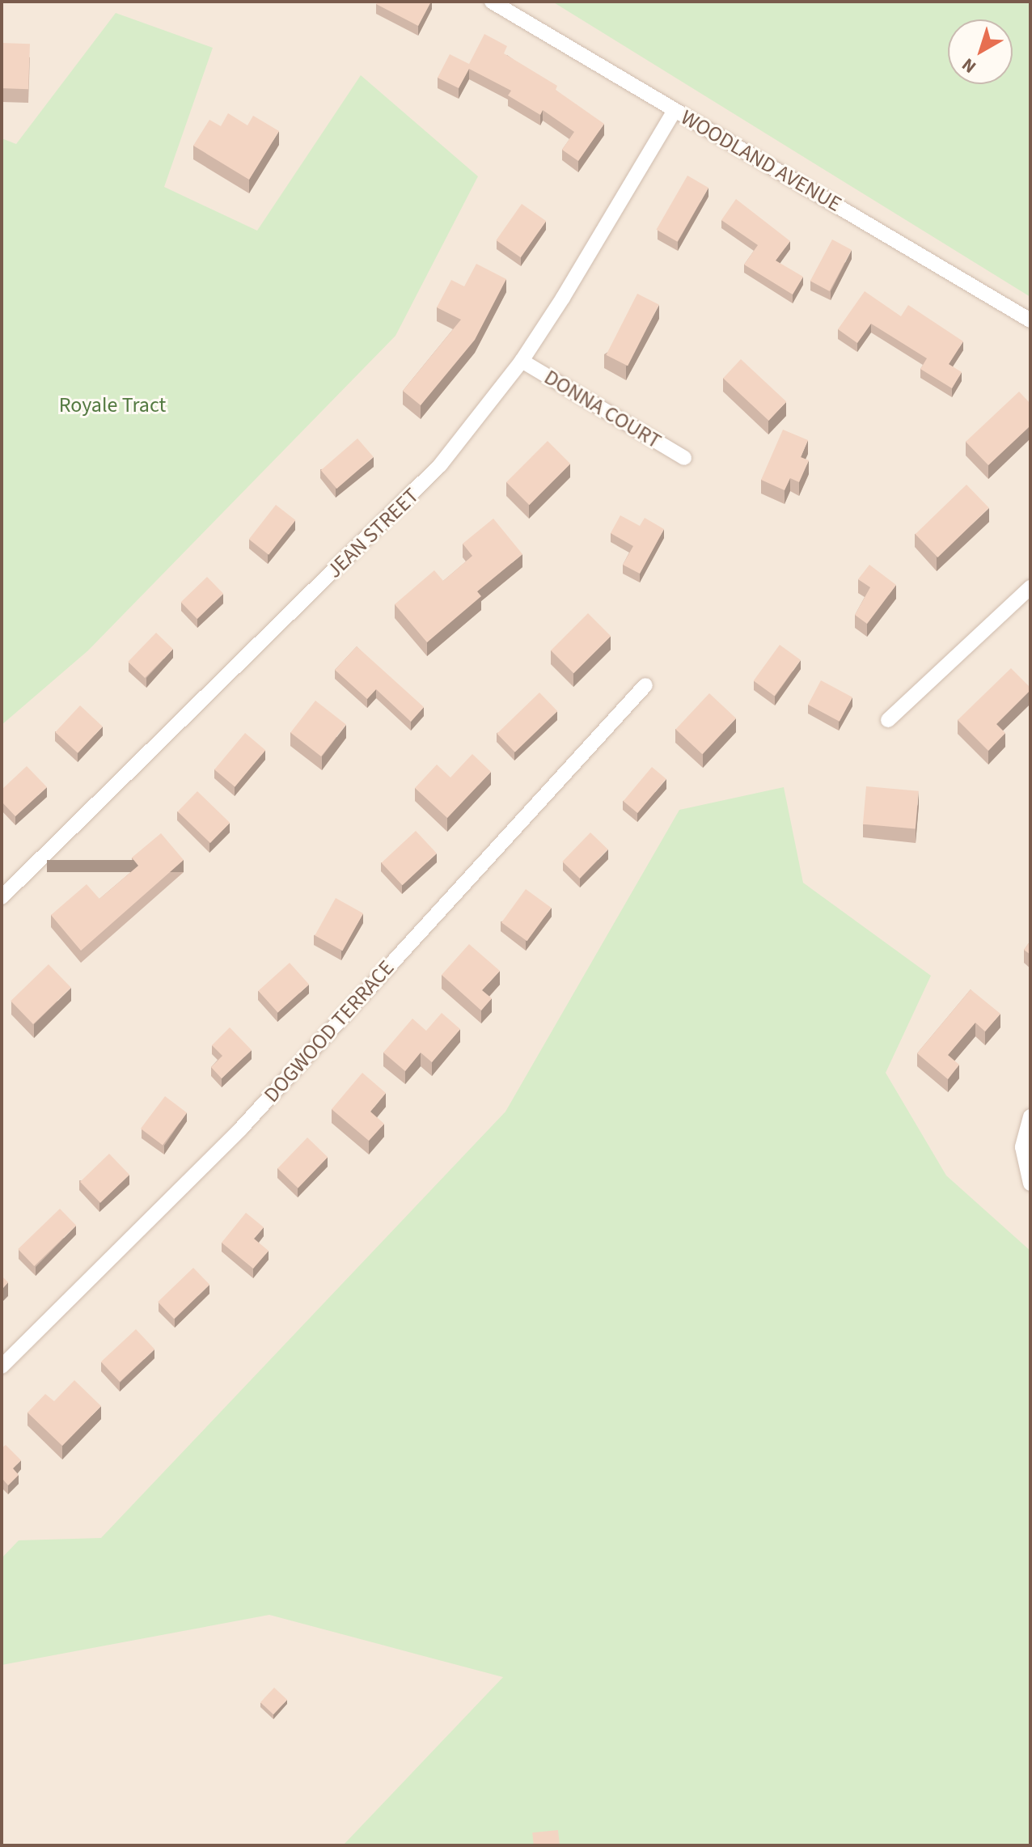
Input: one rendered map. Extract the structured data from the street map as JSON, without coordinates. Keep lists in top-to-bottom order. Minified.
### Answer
{"streets":{"street":["WOODLAND AVENUE","DONNA COURT","JEAN STREET","DOGWOOD TERRACE"]},"crossings":[["WOODLAND AVENUE","JEAN STREET"],["DONNA COURT","JEAN STREET"]],"parks":["Royale Tract"],"north":"bottom left"}
